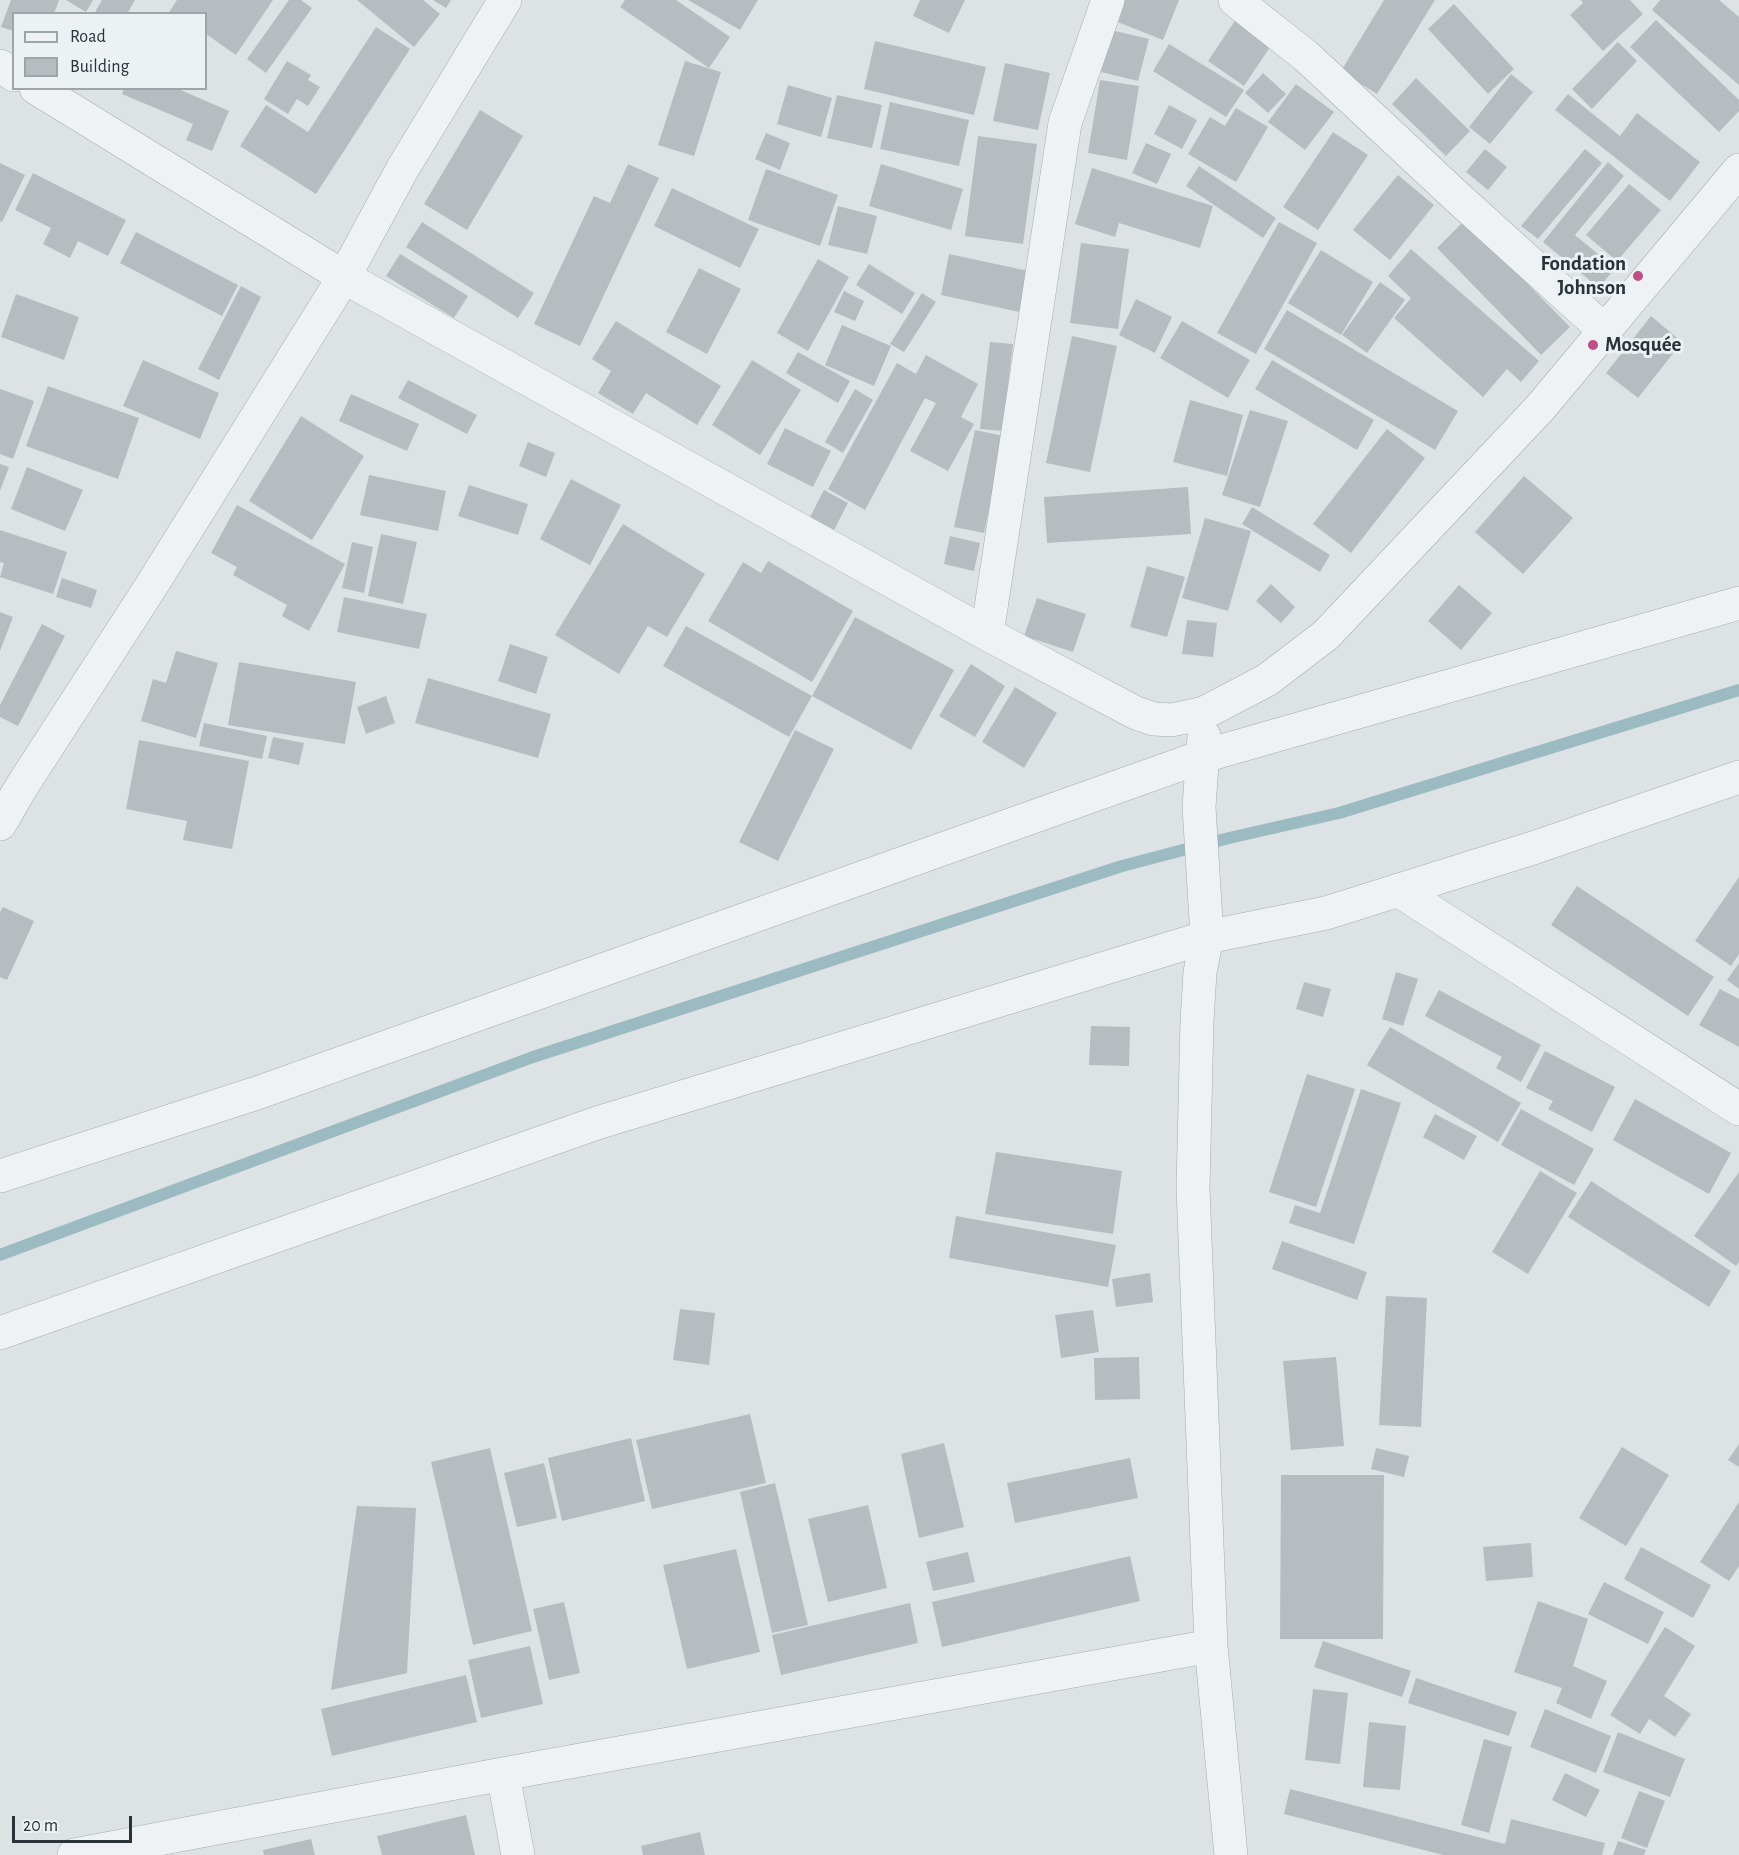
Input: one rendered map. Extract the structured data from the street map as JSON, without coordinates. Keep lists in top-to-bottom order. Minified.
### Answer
{"places":["Fondation Johnson","Mosquée"],"legend":["Road","Building"],"scale_bar":"20 m"}
